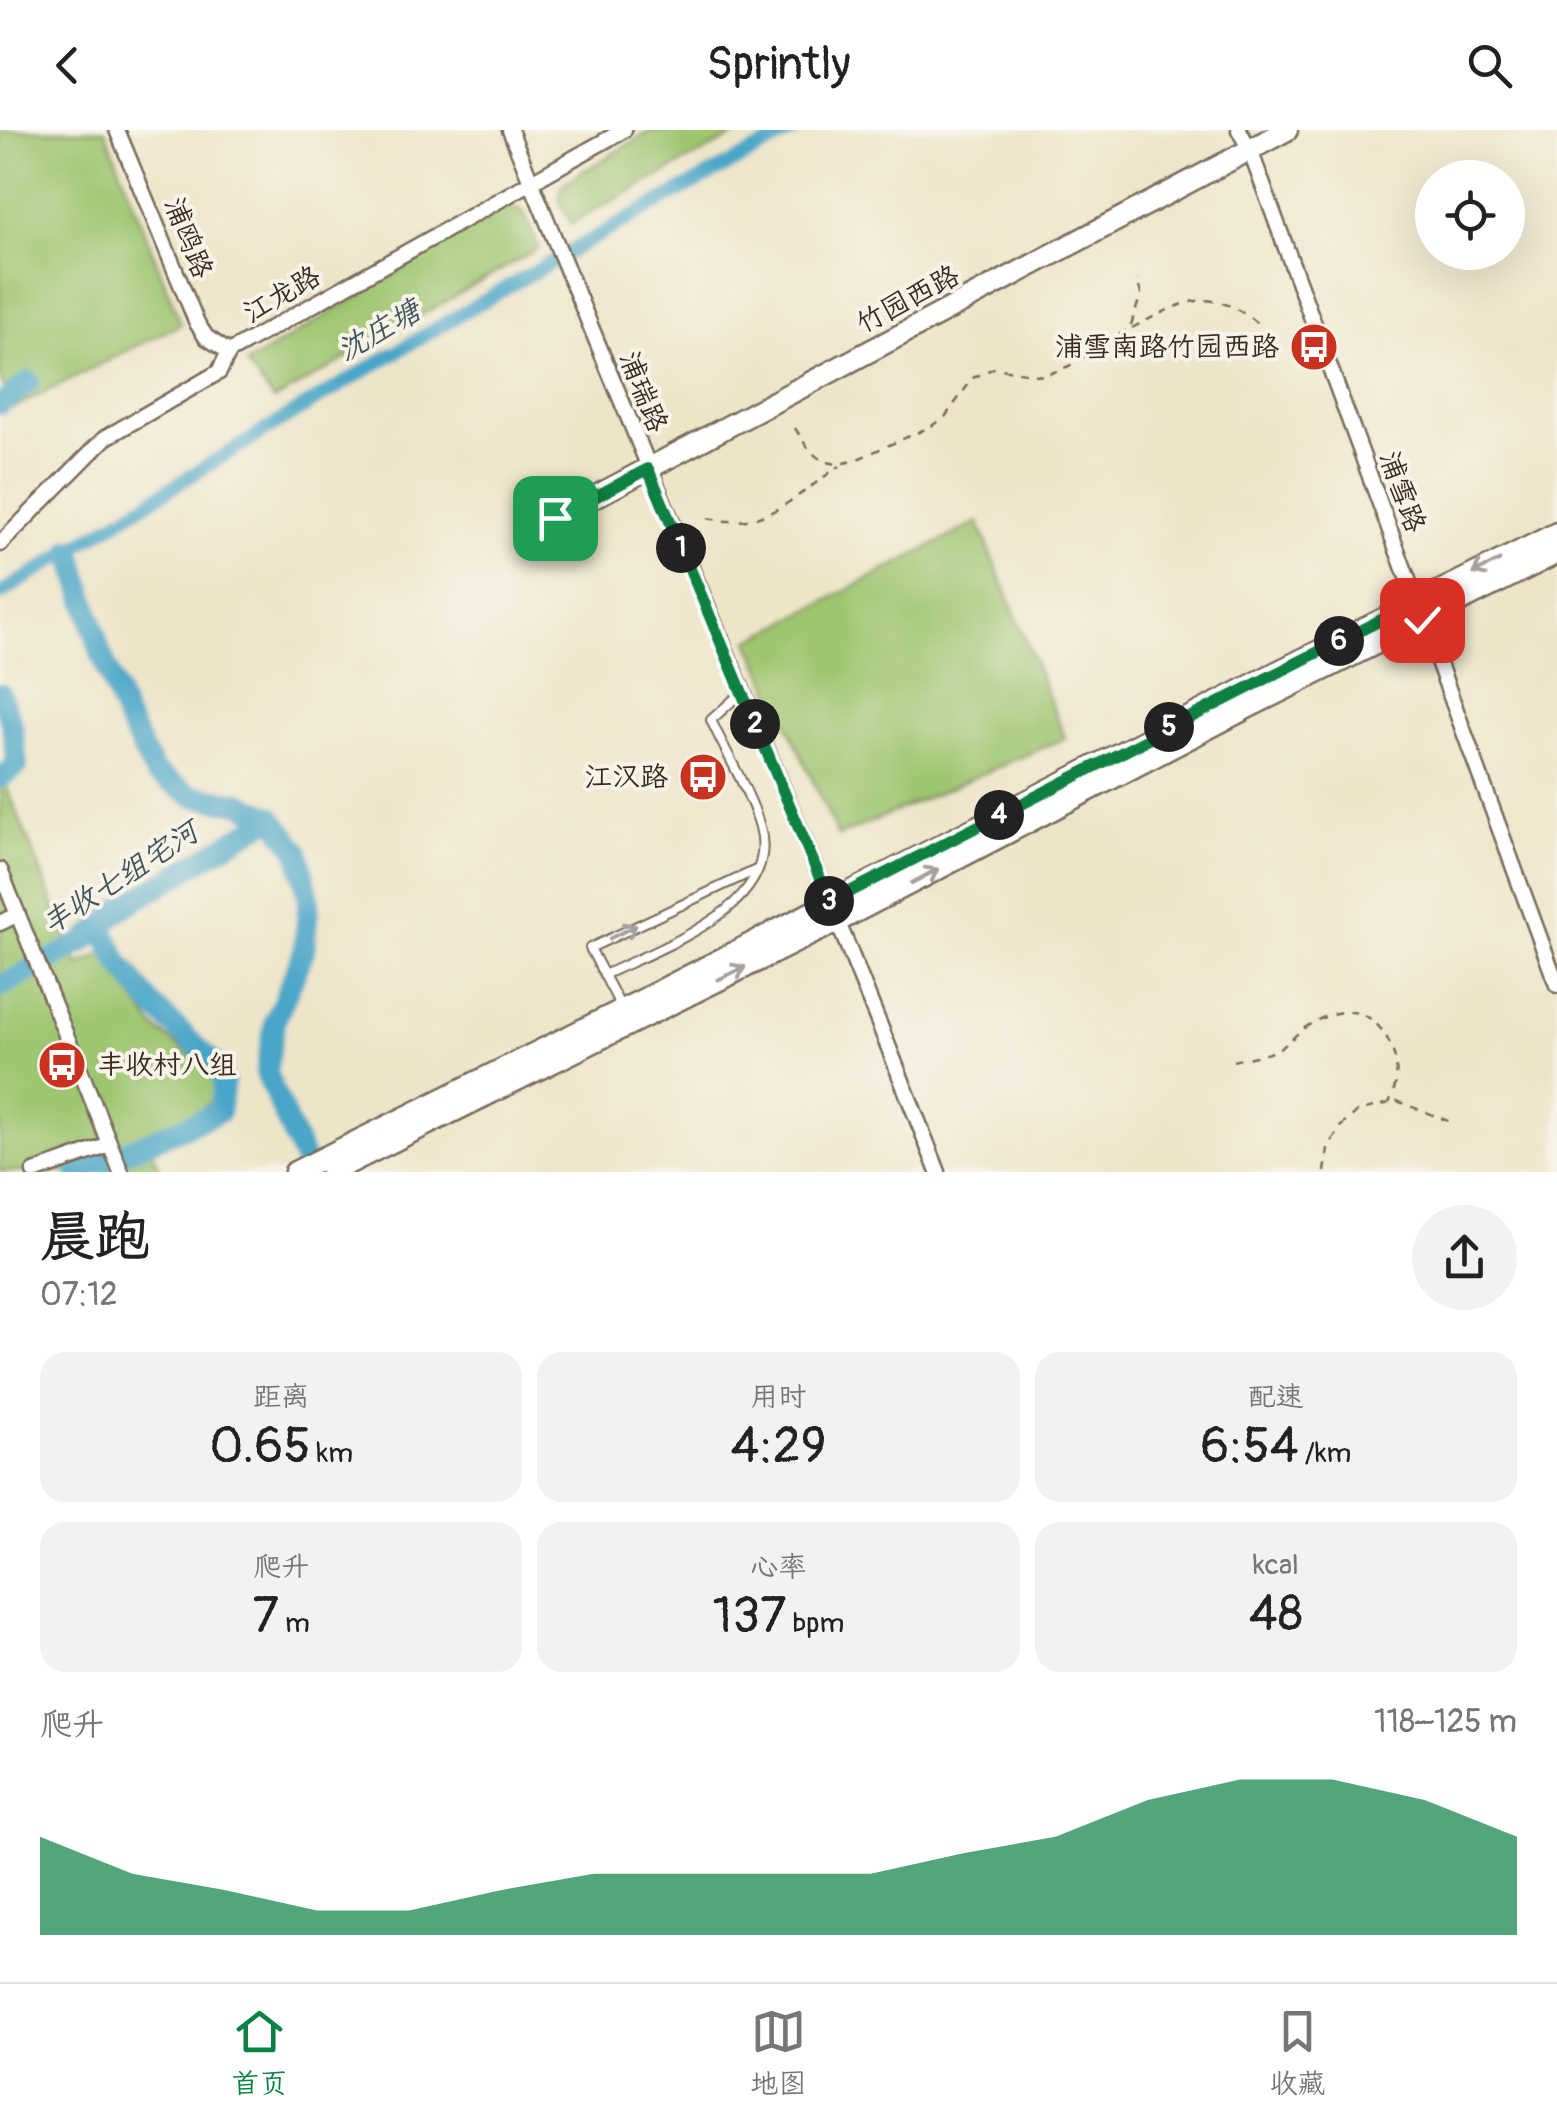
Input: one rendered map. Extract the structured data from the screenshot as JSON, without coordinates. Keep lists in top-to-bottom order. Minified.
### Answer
{"streets":{"street":["浦鸥路","江龙路","竹园西路","浦瑞路","浦雪路"]},"crossings":[["浦鸥路","江龙路"],["江龙路","浦瑞路"],["竹园西路","浦瑞路"],["竹园西路","浦雪路"]],"water":["沈庄塘","丰收七组宅河"],"places":{"bus stop":["浦雪南路竹园西路","江汉路","丰收村八组"]},"page":{"header":"Sprintly","pins":["1","6","2","5","4","3"],"heading":["晨跑","07:12"],"stats":[["距离","0.65 km"],["用时","4:29"],["配速","6:54 /km"],["爬升","7 m"],["心率","137 bpm"],["kcal","48"]],"chart":["爬升","118–125 m"],"tabs":["首页","地图","收藏"]}}
